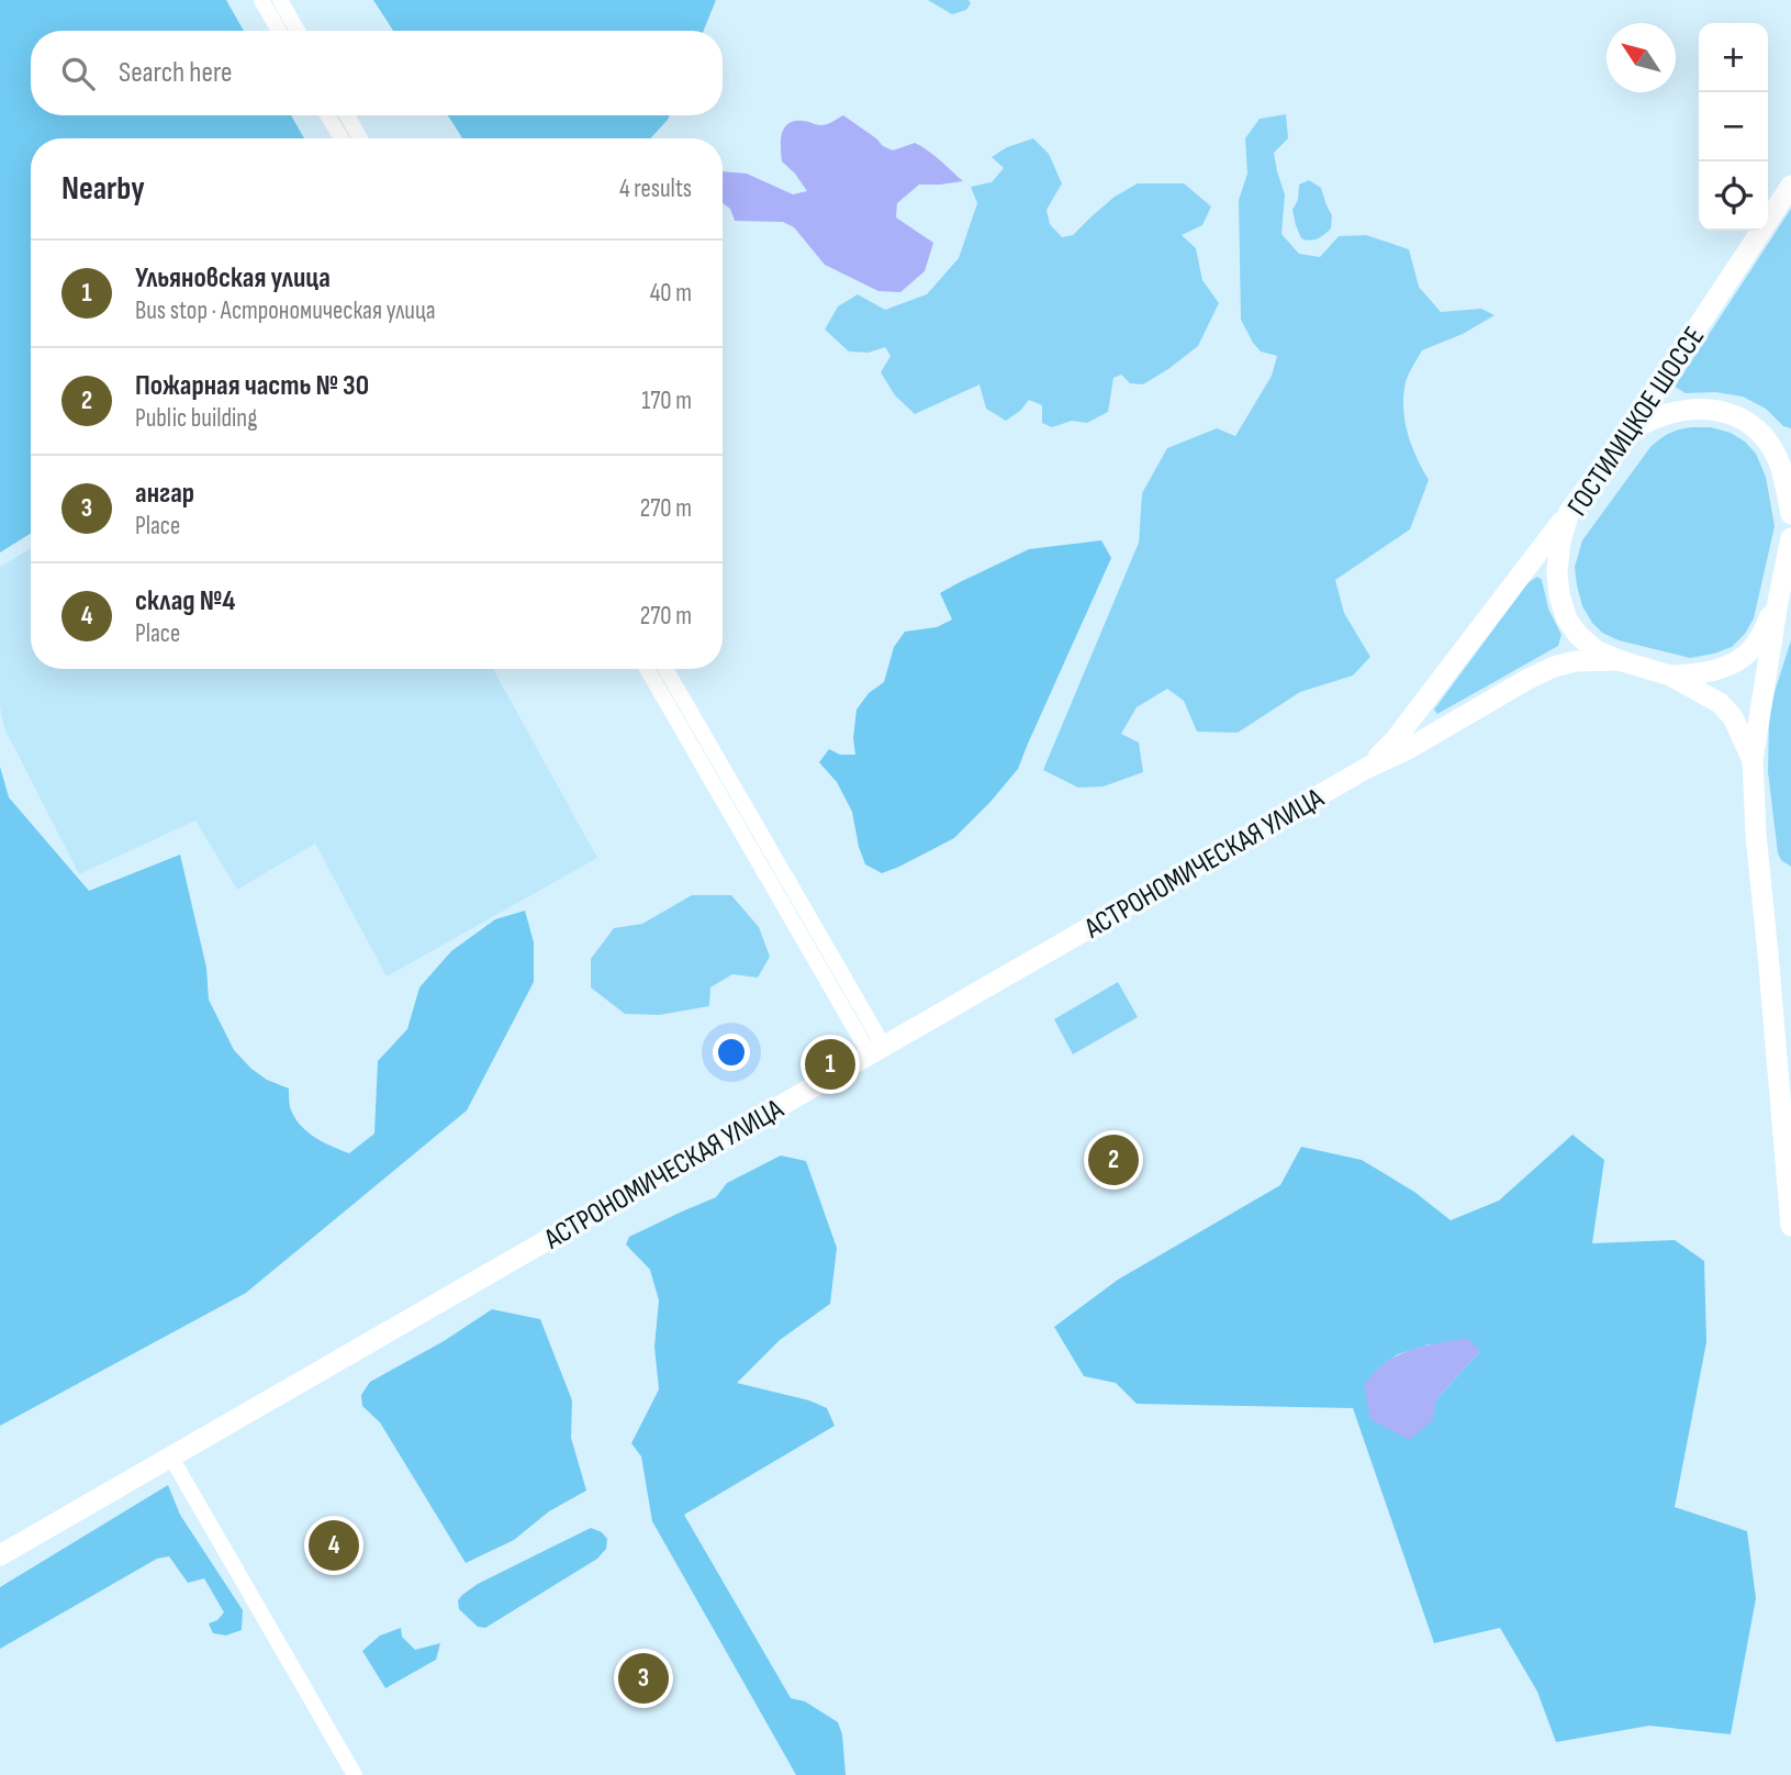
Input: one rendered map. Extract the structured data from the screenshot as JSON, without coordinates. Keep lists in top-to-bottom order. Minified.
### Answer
{"streets":{"main road":["ГОСТИЛИЦКОЕ ШОССЕ","АСТРОНОМИЧЕСКАЯ УЛИЦА"]},"crossings":[["ГОСТИЛИЦКОЕ ШОССЕ","АСТРОНОМИЧЕСКАЯ УЛИЦА"]],"north":"top left","page":{"map_buttons":["+","−"],"search":"Search here","heading":["Nearby","4 results"],"list":[{"mark":"1","name":"Ульяновская улица","note":"Bus stop · Астрономическая улица","value":"40 m"},{"mark":"2","name":"Пожарная часть № 30","note":"Public building","value":"170 m"},{"mark":"3","name":"ангар","note":"Place","value":"270 m"},{"mark":"4","name":"склад №4","note":"Place","value":"270 m"}],"pins":["1","2","4","3"]}}
